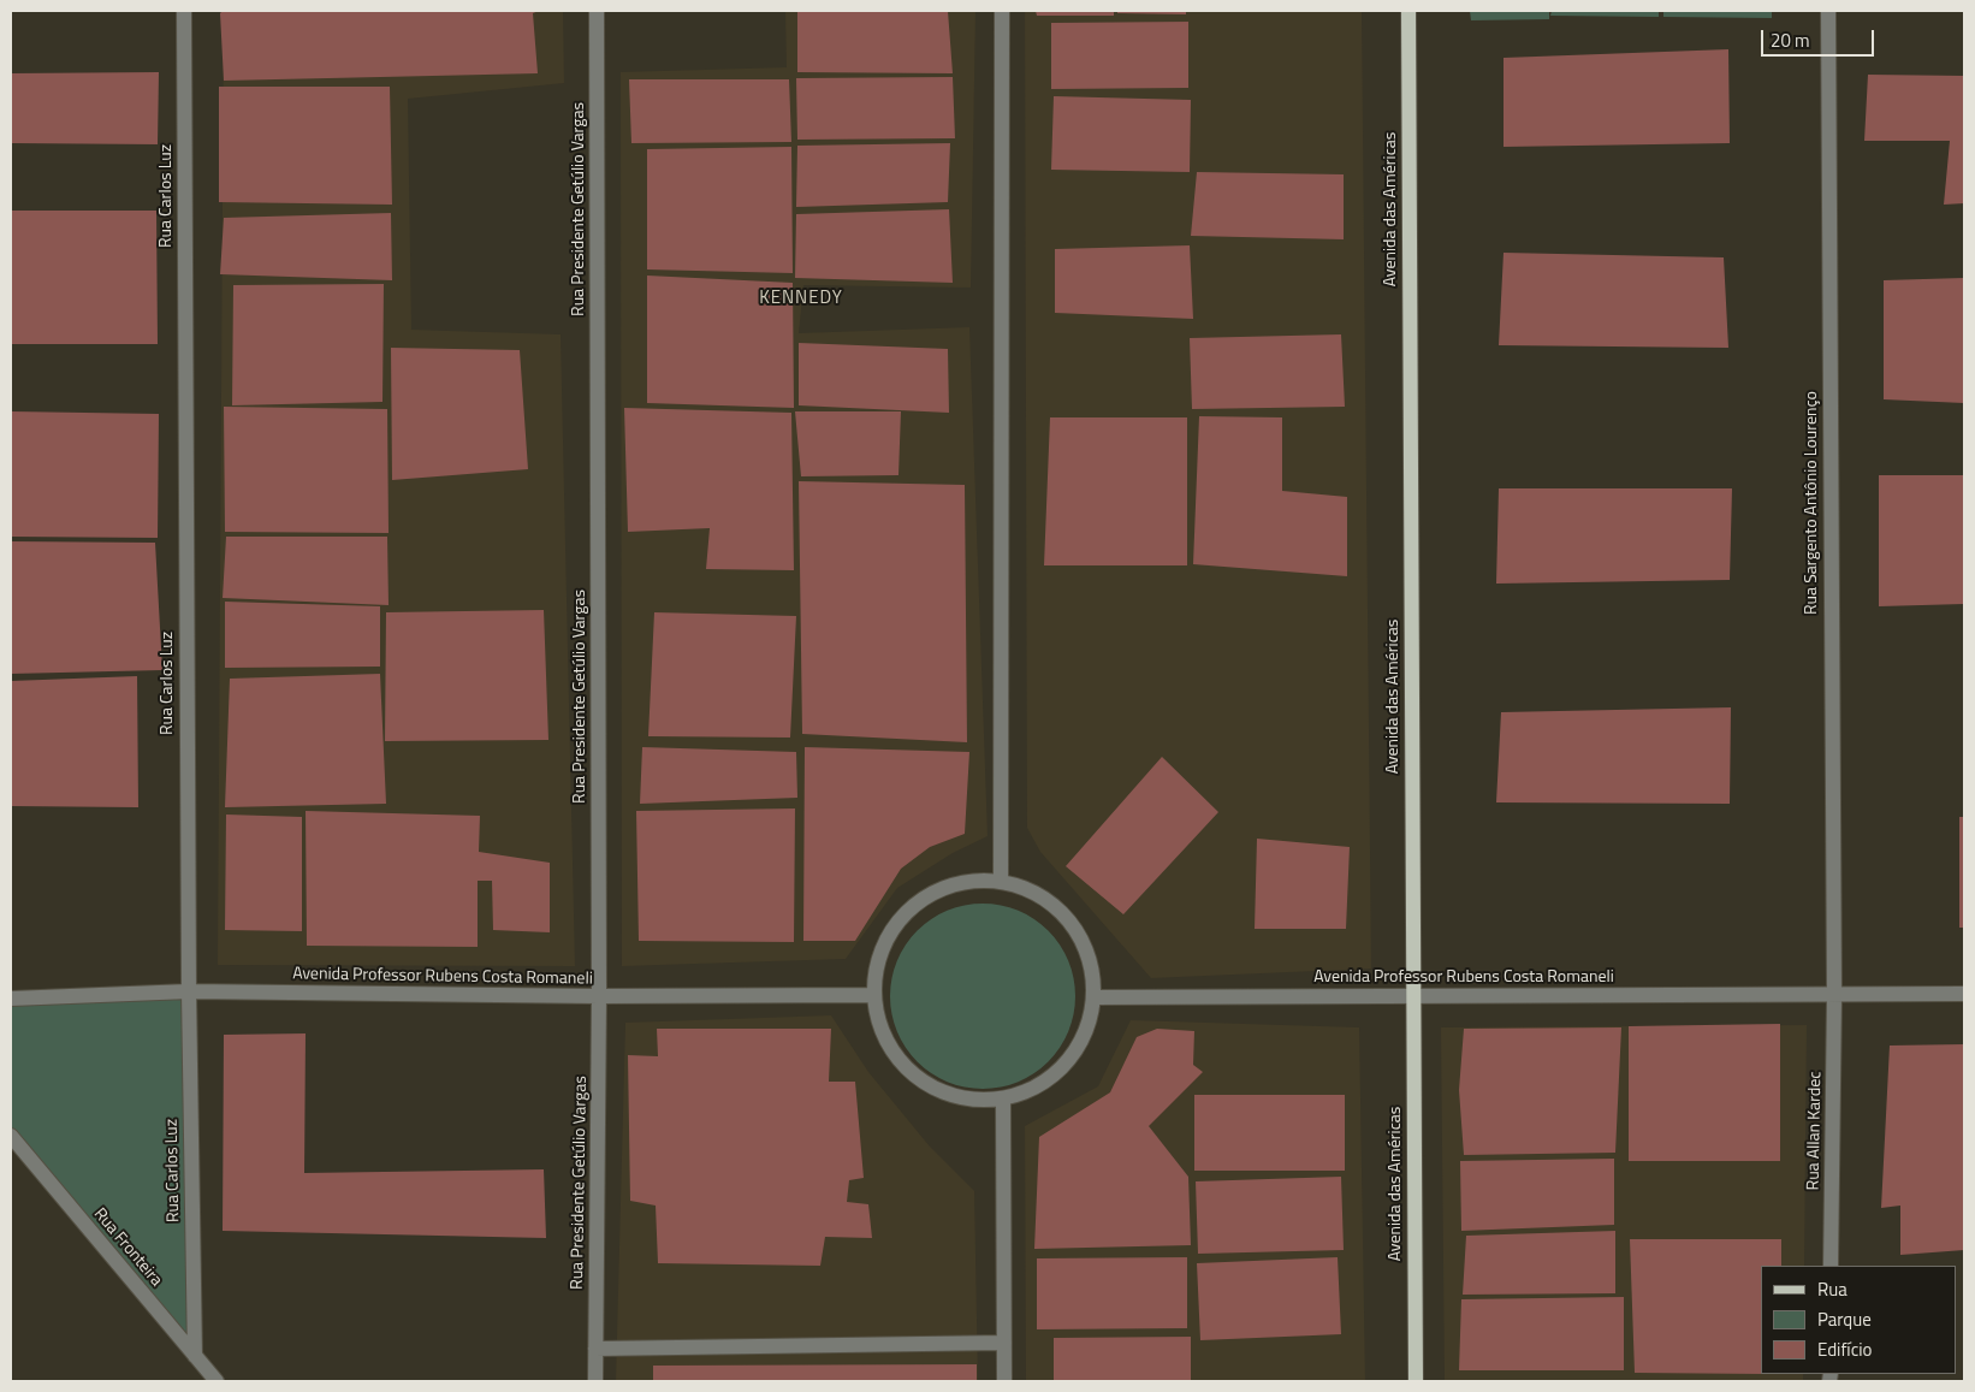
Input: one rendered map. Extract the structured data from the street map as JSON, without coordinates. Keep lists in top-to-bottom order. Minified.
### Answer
{"streets":{"main road":["Avenida das Américas"],"street":["Rua Carlos Luz","Rua Presidente Getúlio Vargas","Rua Sargento Antônio Lourenço","Avenida Professor Rubens Costa Romaneli","Rua Allan Kardec","Rua Fronteira"]},"crossings":[["Rua Carlos Luz","Avenida Professor Rubens Costa Romaneli"],["Rua Carlos Luz","Rua Fronteira"],["Rua Presidente Getúlio Vargas","Avenida Professor Rubens Costa Romaneli"],["Avenida das Américas","Avenida Professor Rubens Costa Romaneli"],["Rua Sargento Antônio Lourenço","Avenida Professor Rubens Costa Romaneli"],["Rua Sargento Antônio Lourenço","Rua Allan Kardec"],["Avenida Professor Rubens Costa Romaneli","Rua Allan Kardec"]],"districts":["KENNEDY"],"legend":["Rua","Parque","Edifício"],"scale_bar":"20 m"}
